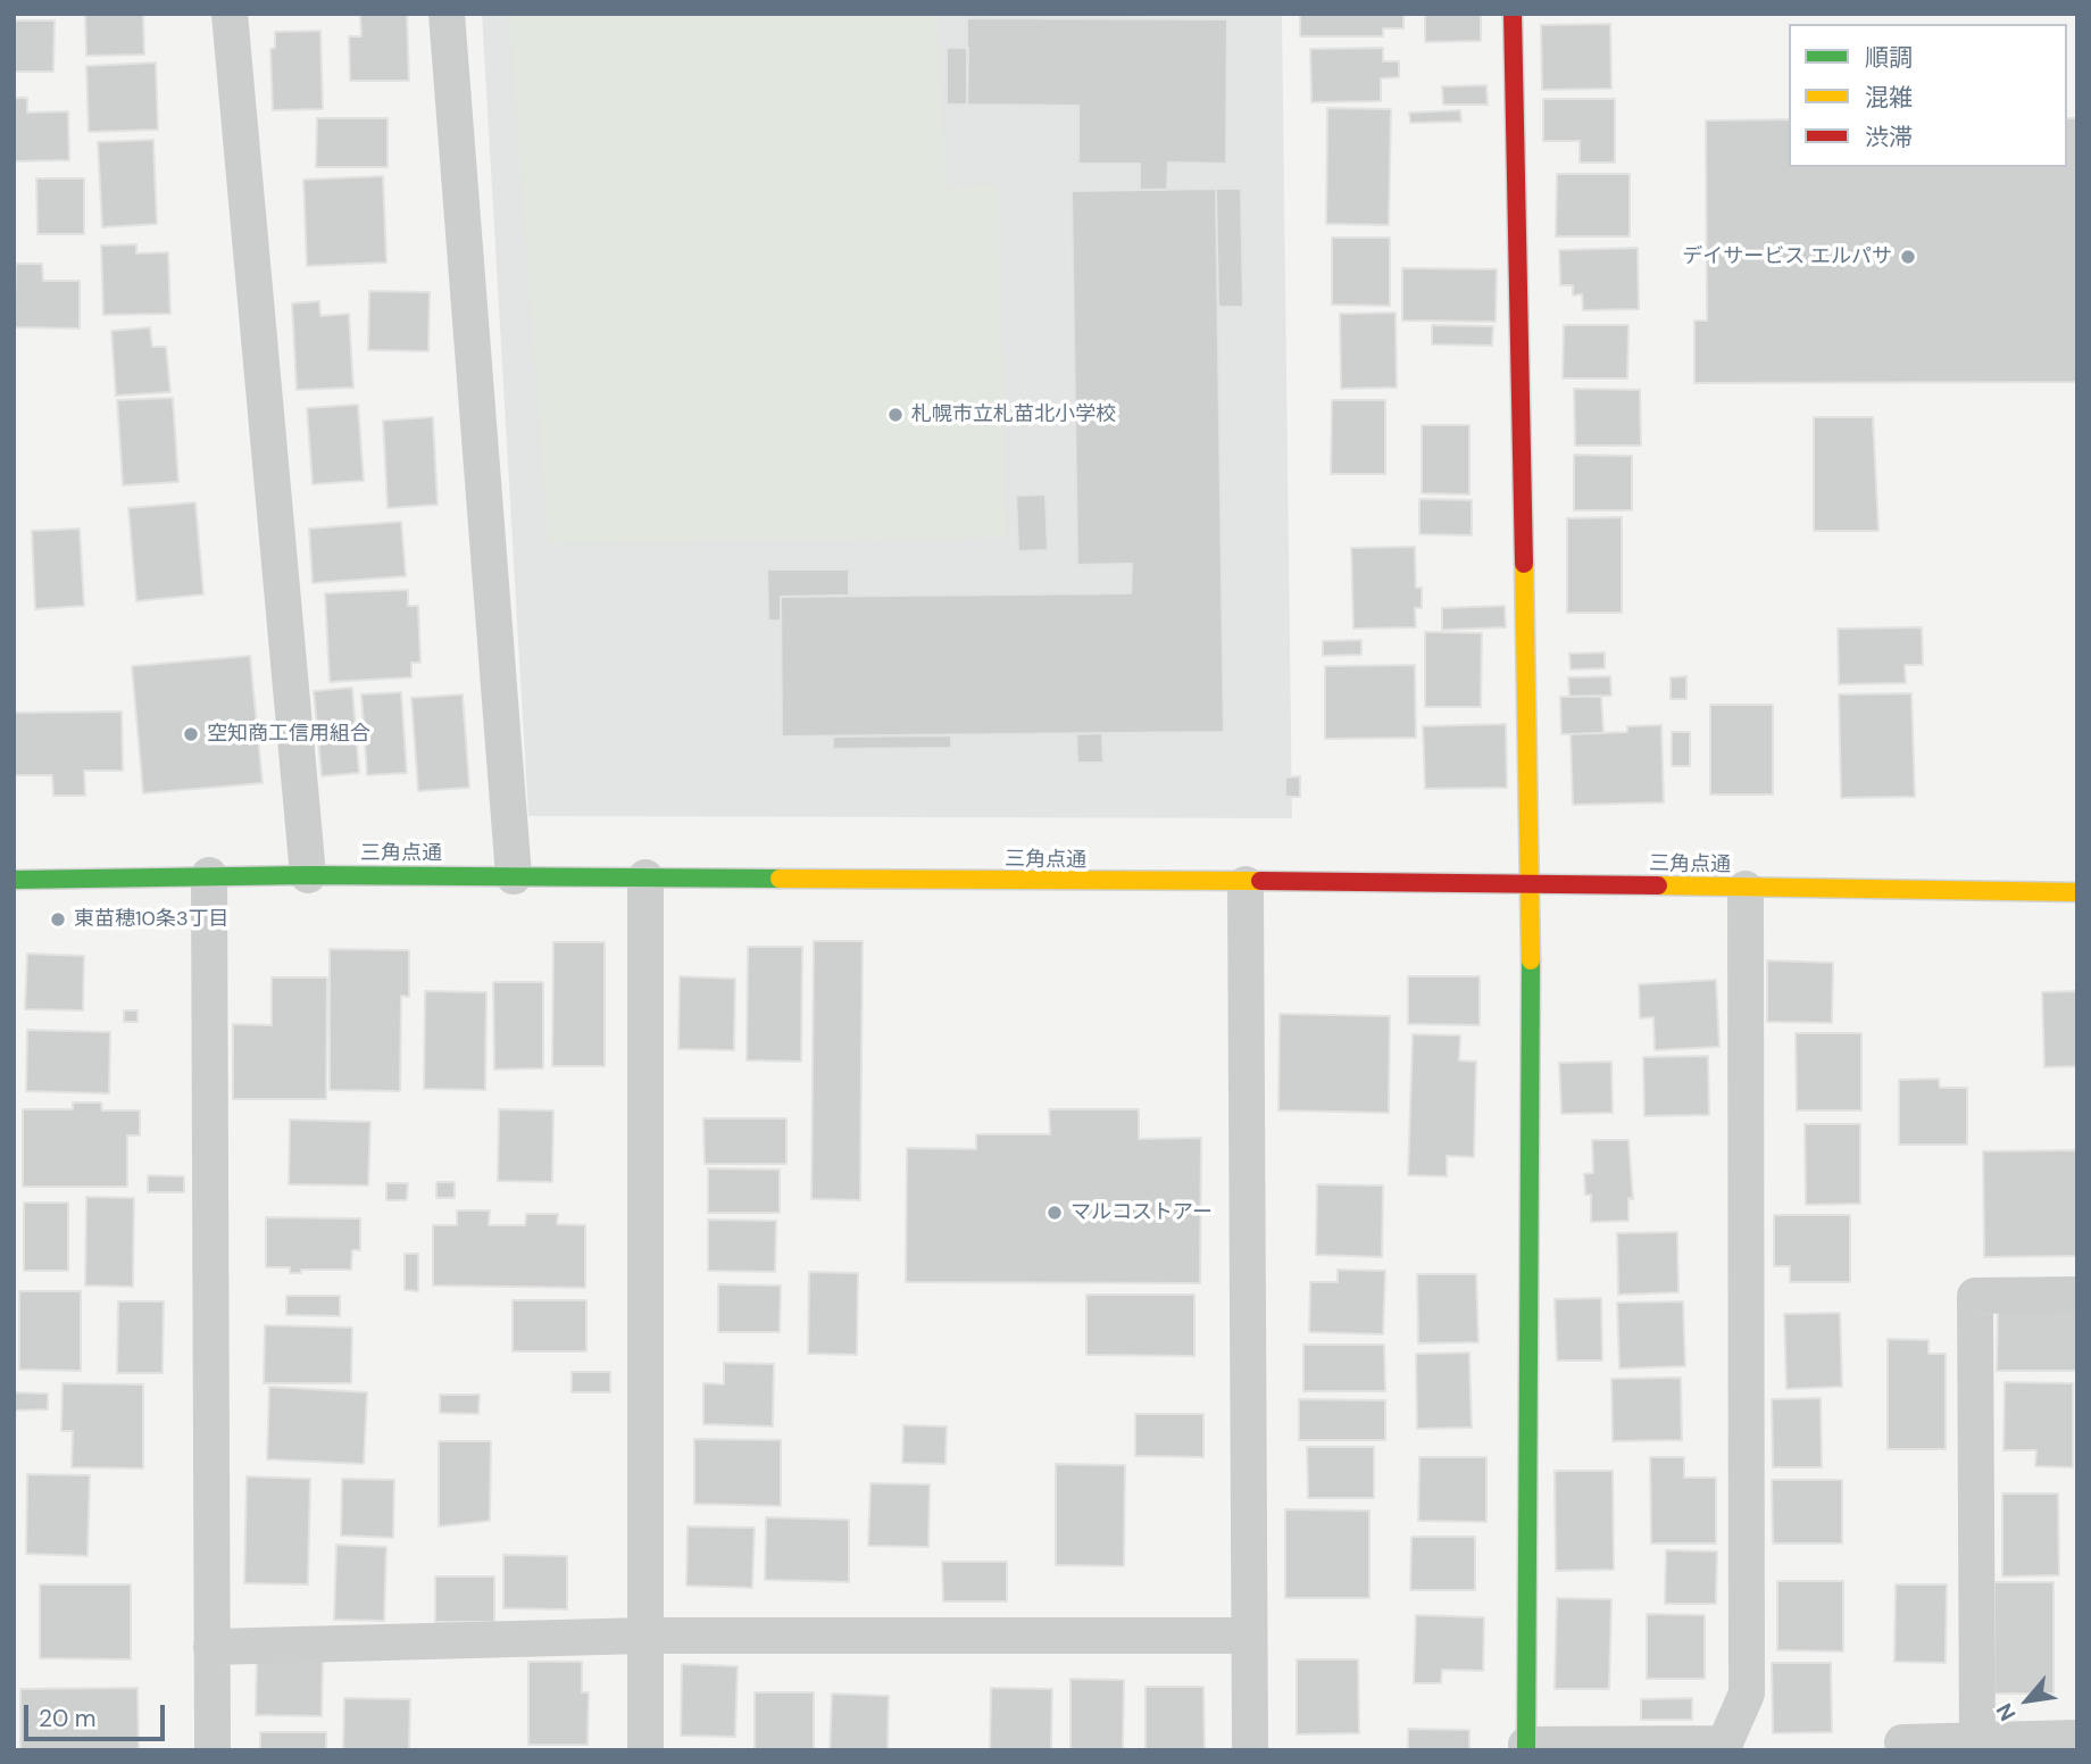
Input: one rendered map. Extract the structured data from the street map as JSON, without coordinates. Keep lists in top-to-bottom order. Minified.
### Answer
{"streets":{"street":["三角点通"]},"places":["デイサービス エルパサ","札幌市立札苗北小学校","空知商工信用組合","東苗穂10条3丁目","マルコストアー"],"legend":["順調","混雑","渋滞"],"scale_bar":"20 m","north":"bottom left"}
